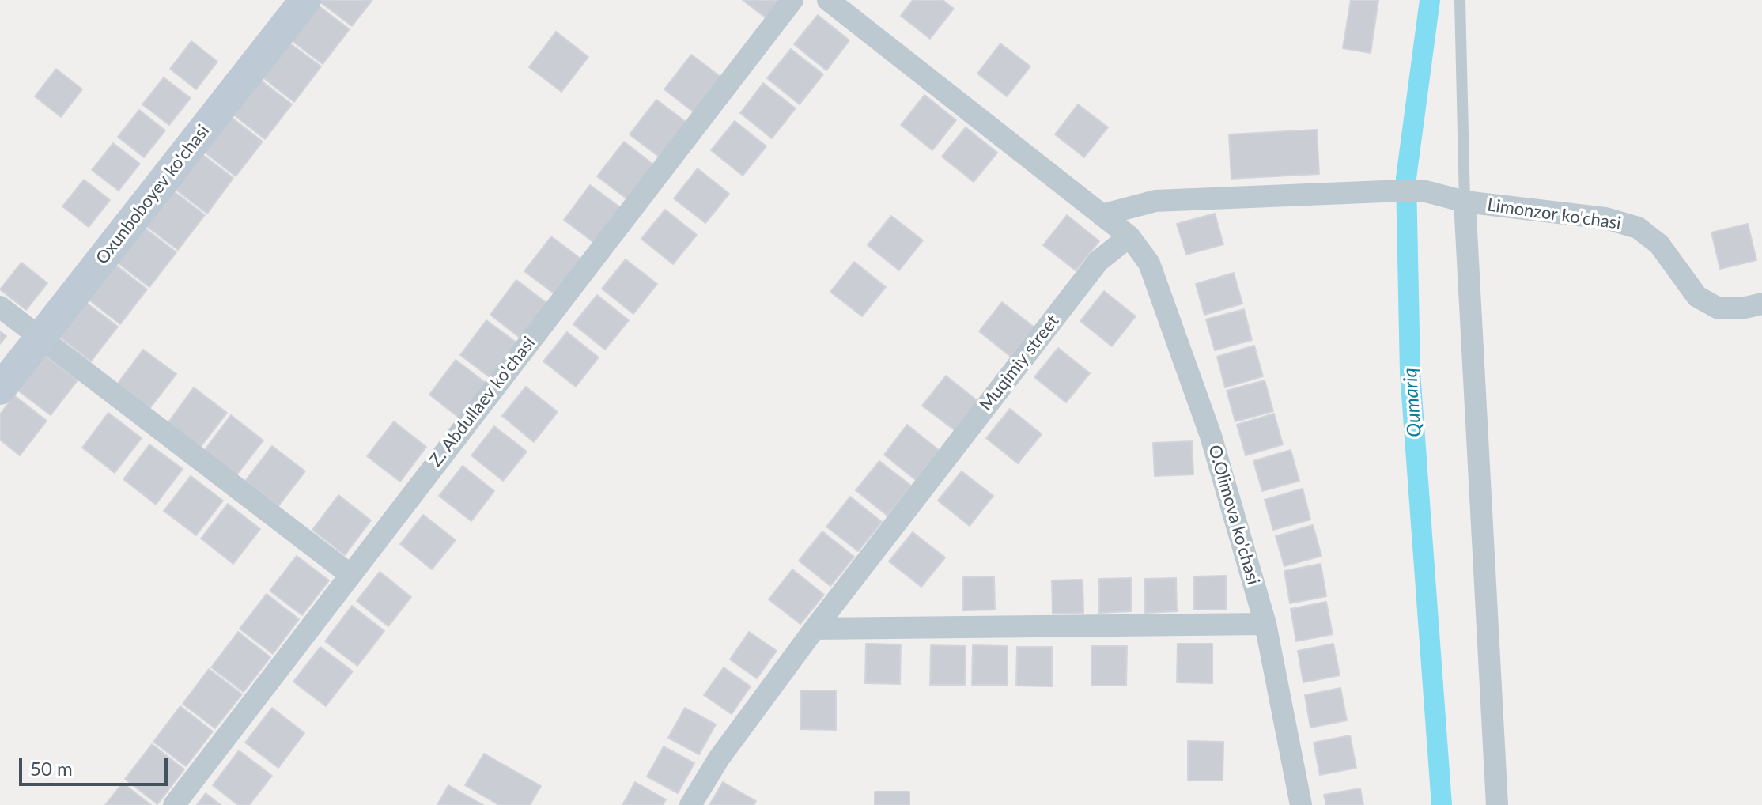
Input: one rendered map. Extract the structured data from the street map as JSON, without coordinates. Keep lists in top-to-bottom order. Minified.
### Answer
{"streets":{"main road":["Oxunboboyev ko'chasi"],"street":["Limonzor ko'chasi","Muqimiy street","Z. Abdullaev ko'chasi","O.Olimova ko'chasi"]},"crossings":[["Muqimiy street","O.Olimova ko'chasi"]],"water":["Qumariq"],"scale_bar":"50 m"}
